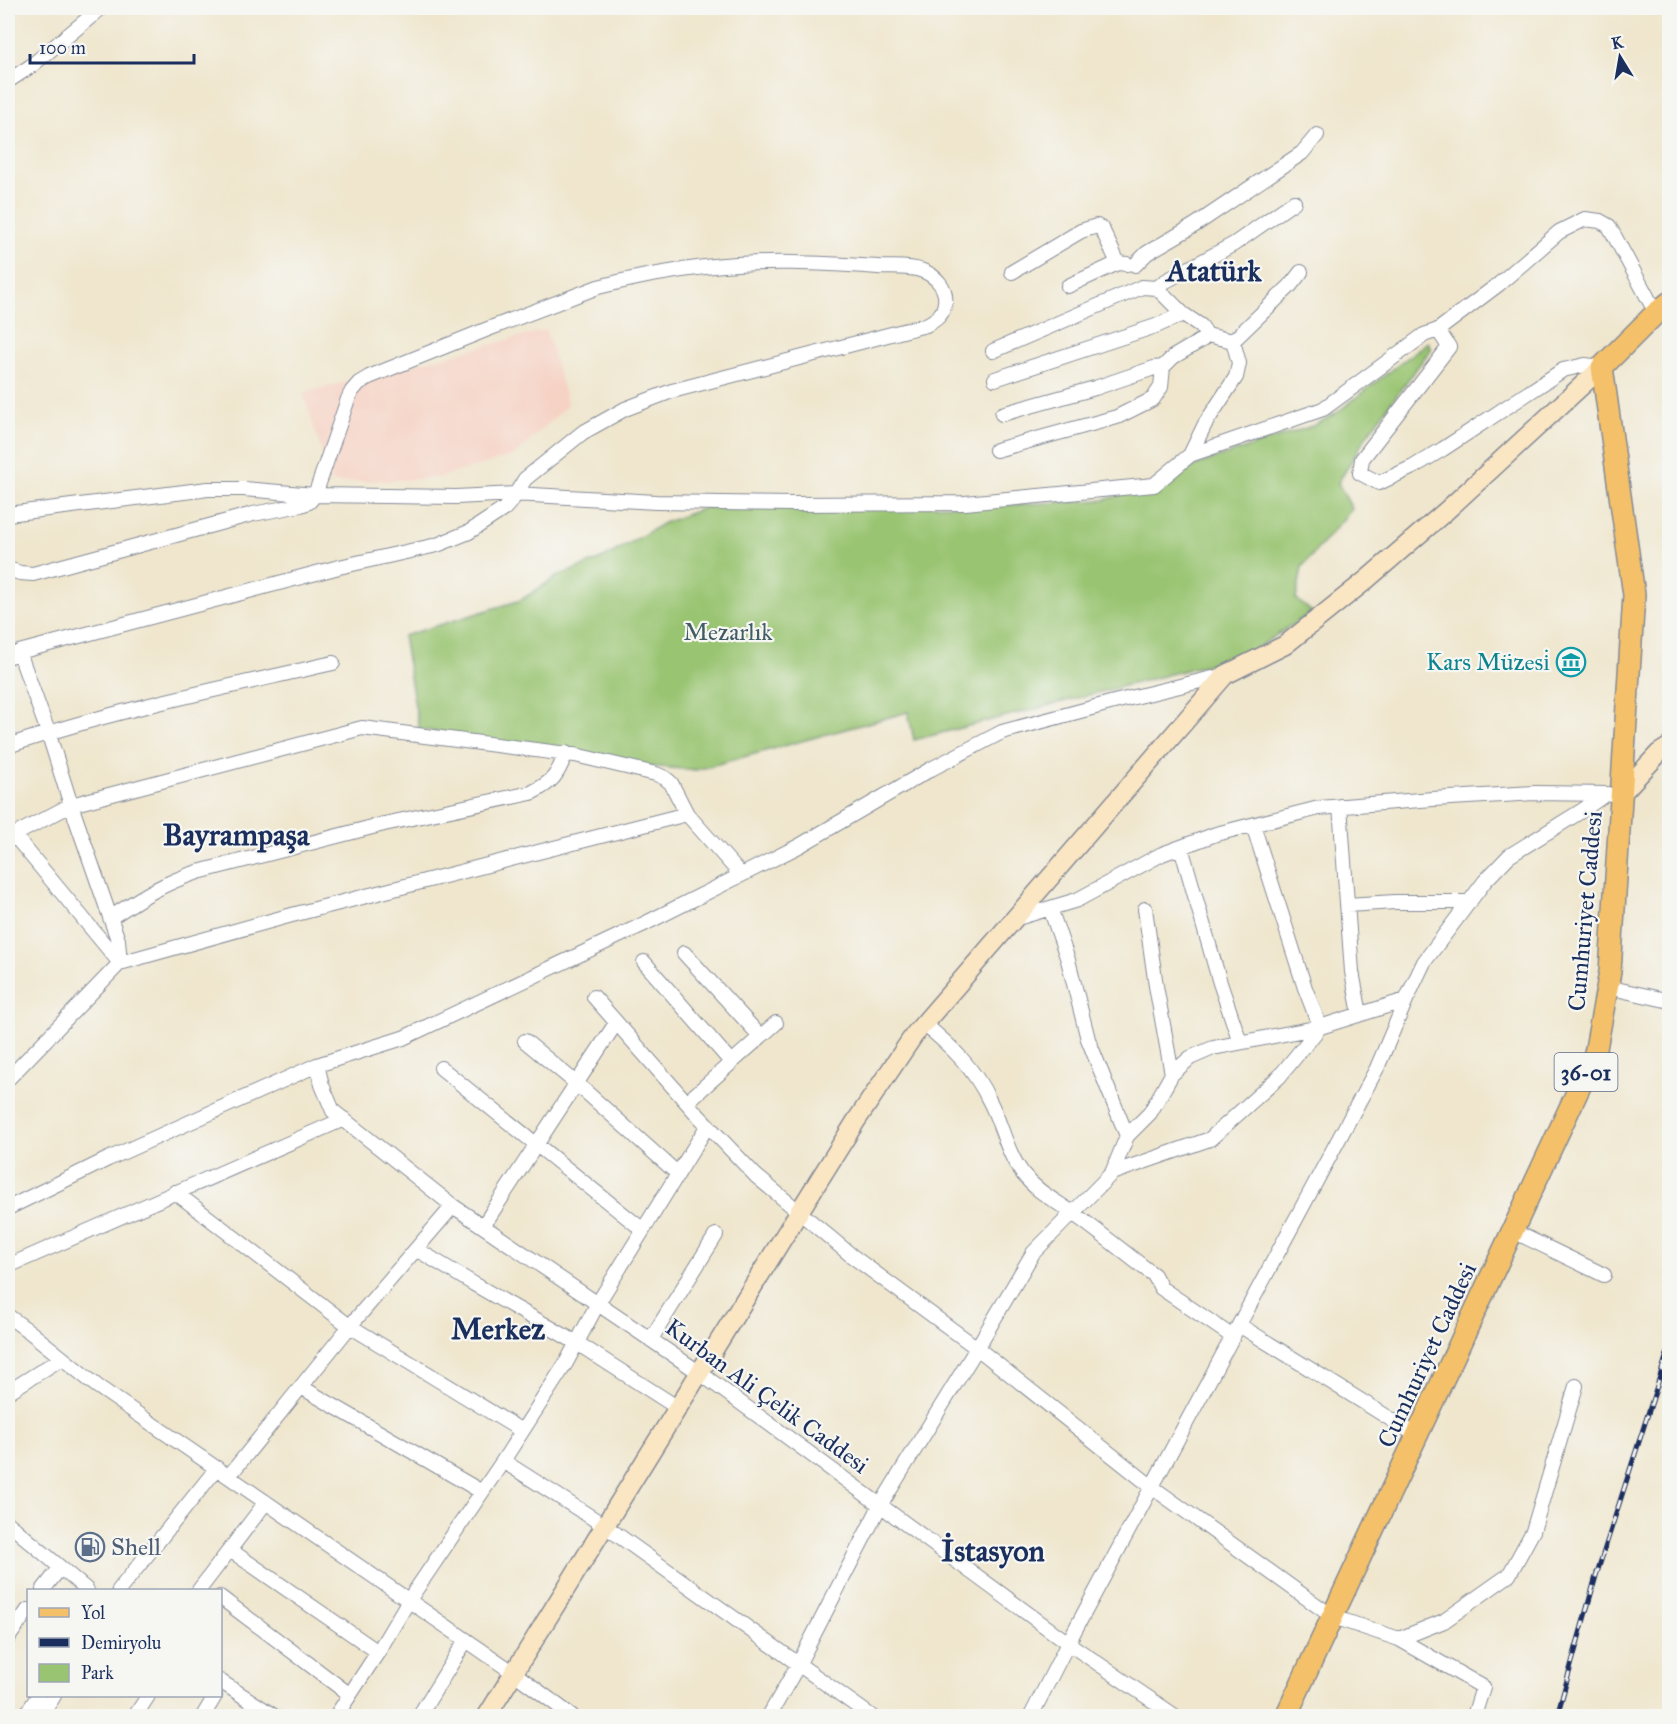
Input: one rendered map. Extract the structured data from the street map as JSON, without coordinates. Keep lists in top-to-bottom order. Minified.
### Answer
{"streets":{"main road":["Cumhuriyet Caddesi","36-01"],"street":["Kurban Ali Çelik Caddesi"]},"districts":["Atatürk","Bayrampaşa","Merkez","İstasyon"],"parks":["Mezarlık"],"places":{"museum":["Kars Müzesi̇"],"fuel station":["Shell"]},"legend":["Yol","Demiryolu","Park"],"scale_bar":"100 m","north":"top"}
